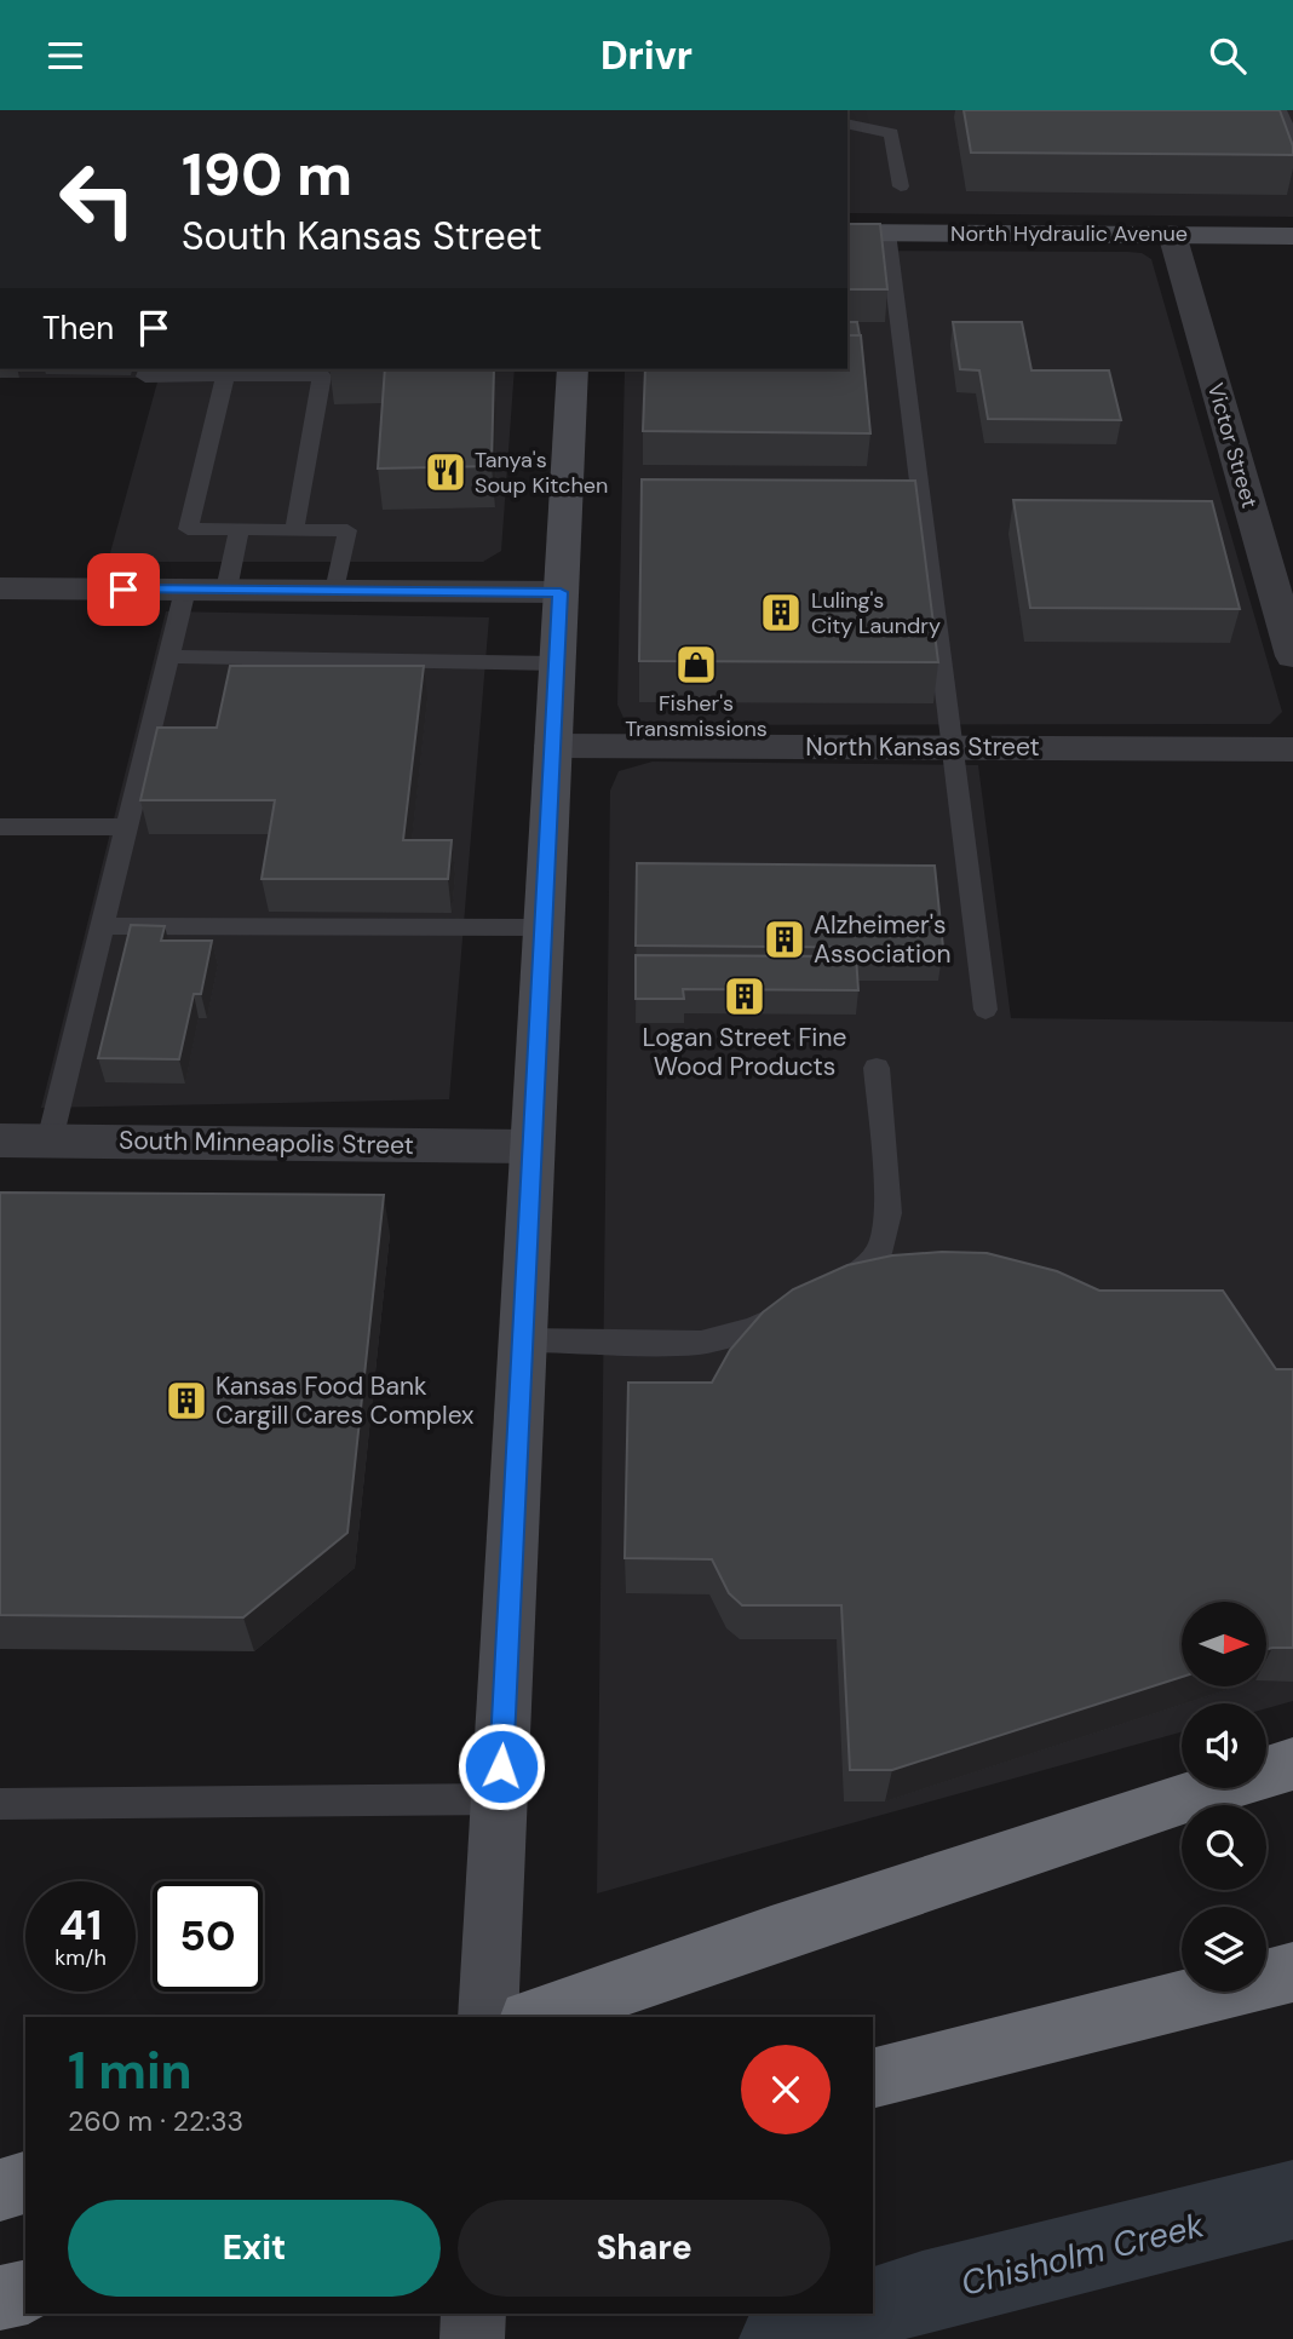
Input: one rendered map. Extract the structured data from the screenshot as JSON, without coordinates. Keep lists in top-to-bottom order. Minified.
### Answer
{"streets":{"main road":["North Hydraulic Avenue"],"street":["Victor Street","North Kansas Street","South Minneapolis Street"]},"crossings":[["North Hydraulic Avenue","Victor Street"]],"water":["Chisholm Creek"],"places":{"restaurant":["Tanya's Soup Kitchen"],"building":["Luling's City Laundry","Alzheimer's Association","Logan Street Fine Wood Products","Kansas Food Bank Cargill Cares Complex"],"shop":["Fisher's Transmissions"]},"north":"right","page":{"header":"Drivr","turn":["190 m","South Kansas Street"],"then":"Then","speed":"41 km/h","limit":"50","heading":["1 min","260 m · 22:33"],"buttons":["Exit","Share"]}}
